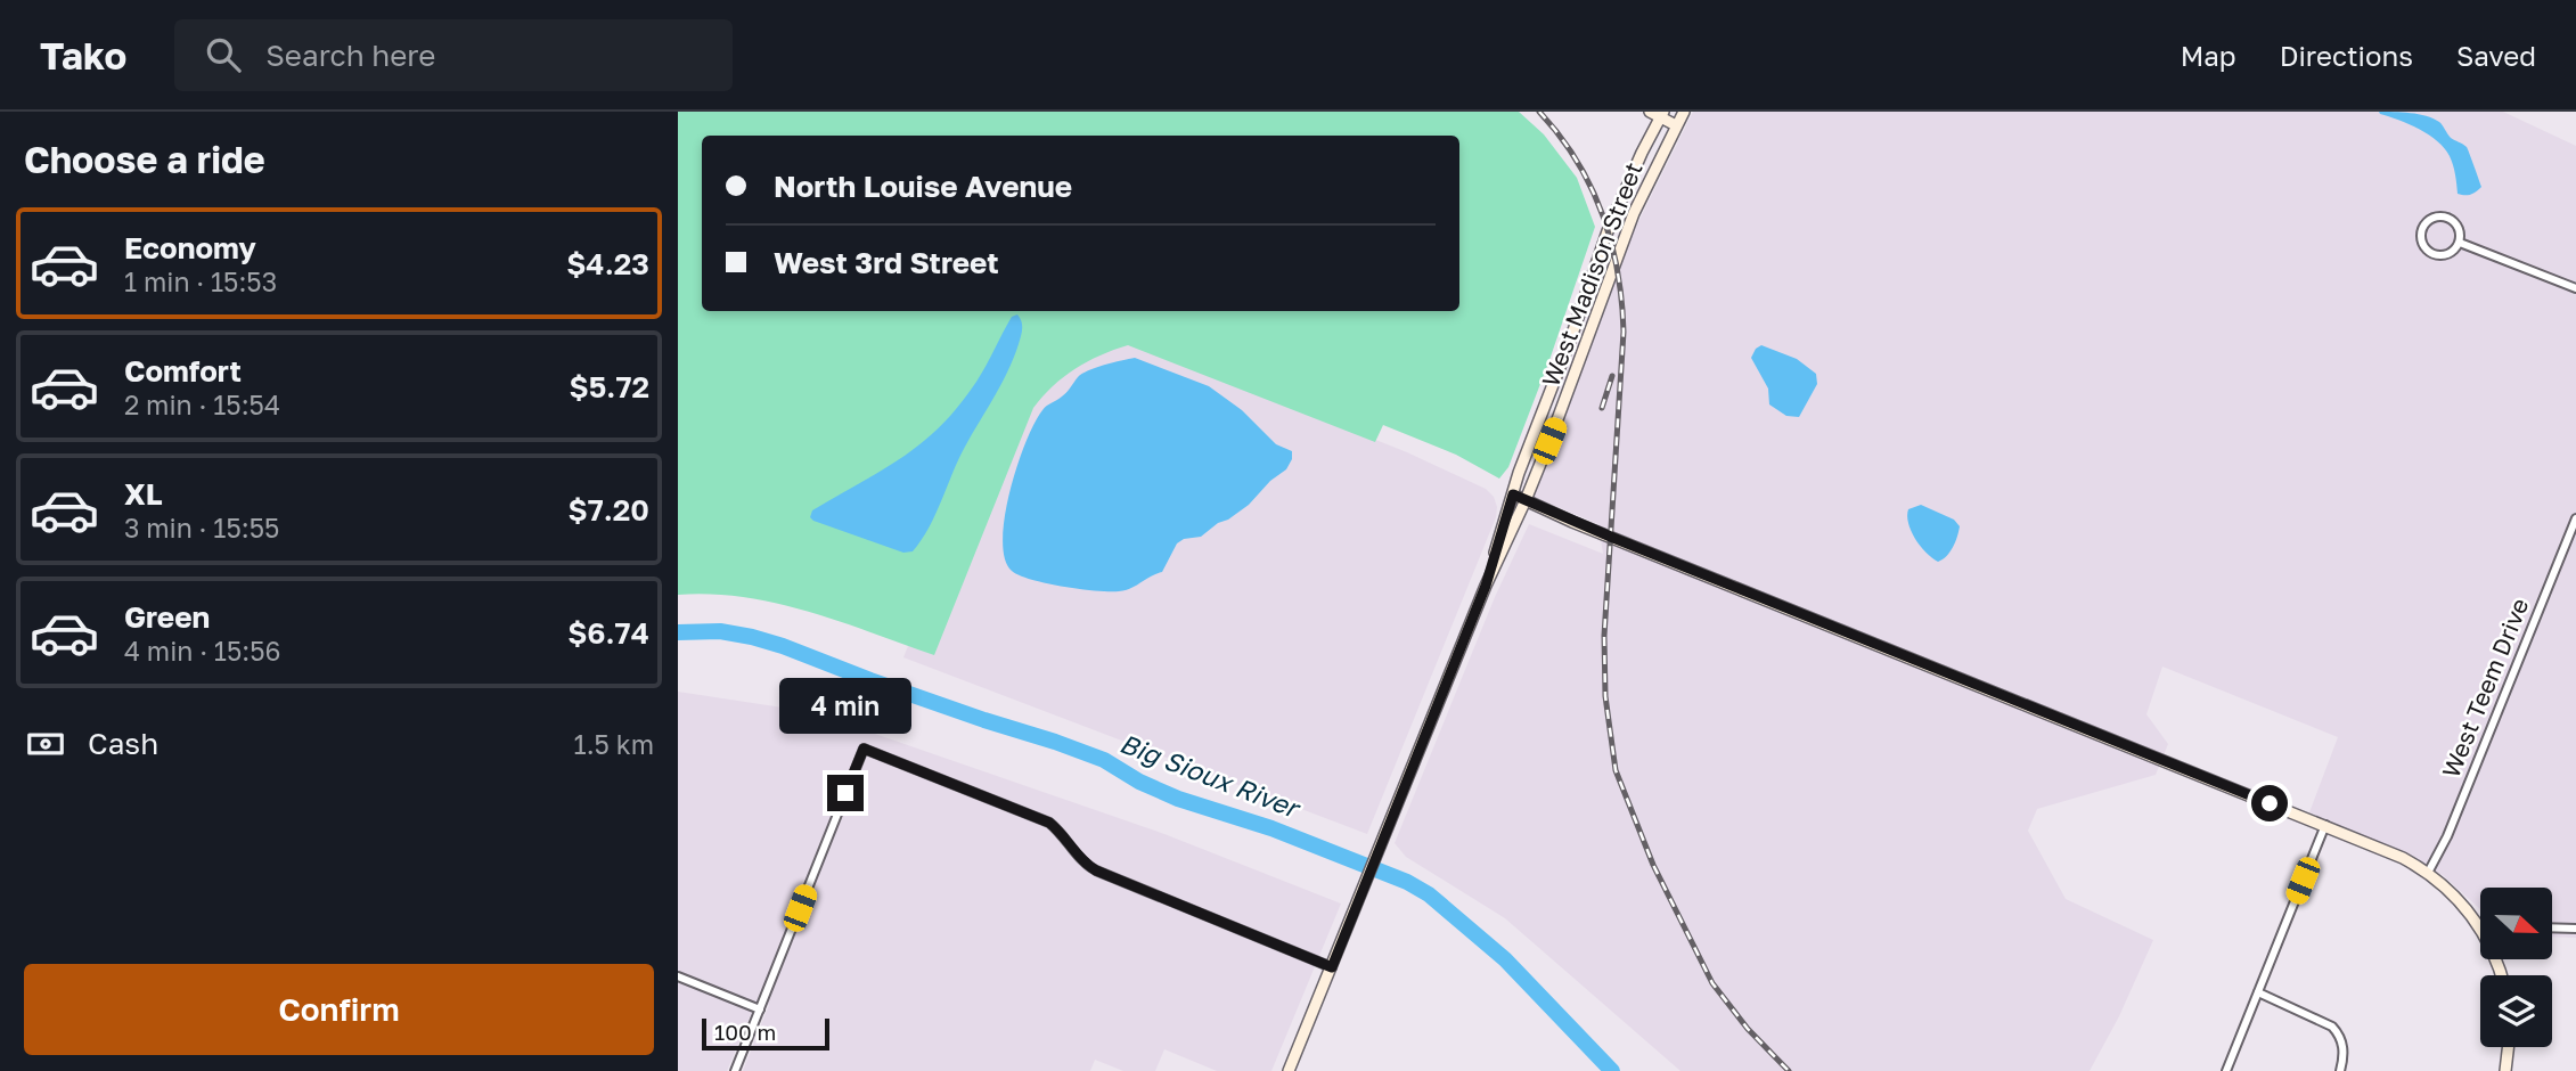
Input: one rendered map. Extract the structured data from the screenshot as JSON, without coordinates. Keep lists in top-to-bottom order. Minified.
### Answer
{"streets":{"main road":["West Madison Street"],"street":["West Teem Drive"]},"water":["Big Sioux River"],"scale_bar":"100 m","north":"right","page":{"header":"Tako","search":"Search here","nav":["Map","Directions","Saved"],"heading":"Choose a ride","banner":["North Louise Avenue","West 3rd Street"],"list":[{"name":"Economy","note":"1 min · 15:53","value":"$4.23"},{"name":"Comfort","note":"2 min · 15:54","value":"$5.72"},{"name":"XL","note":"3 min · 15:55","value":"$7.20"},{"name":"Green","note":"4 min · 15:56","value":"$6.74"}],"bubble":"4 min","pay":["Cash","1.5 km"],"buttons":"Confirm","scale":"100 m"}}
